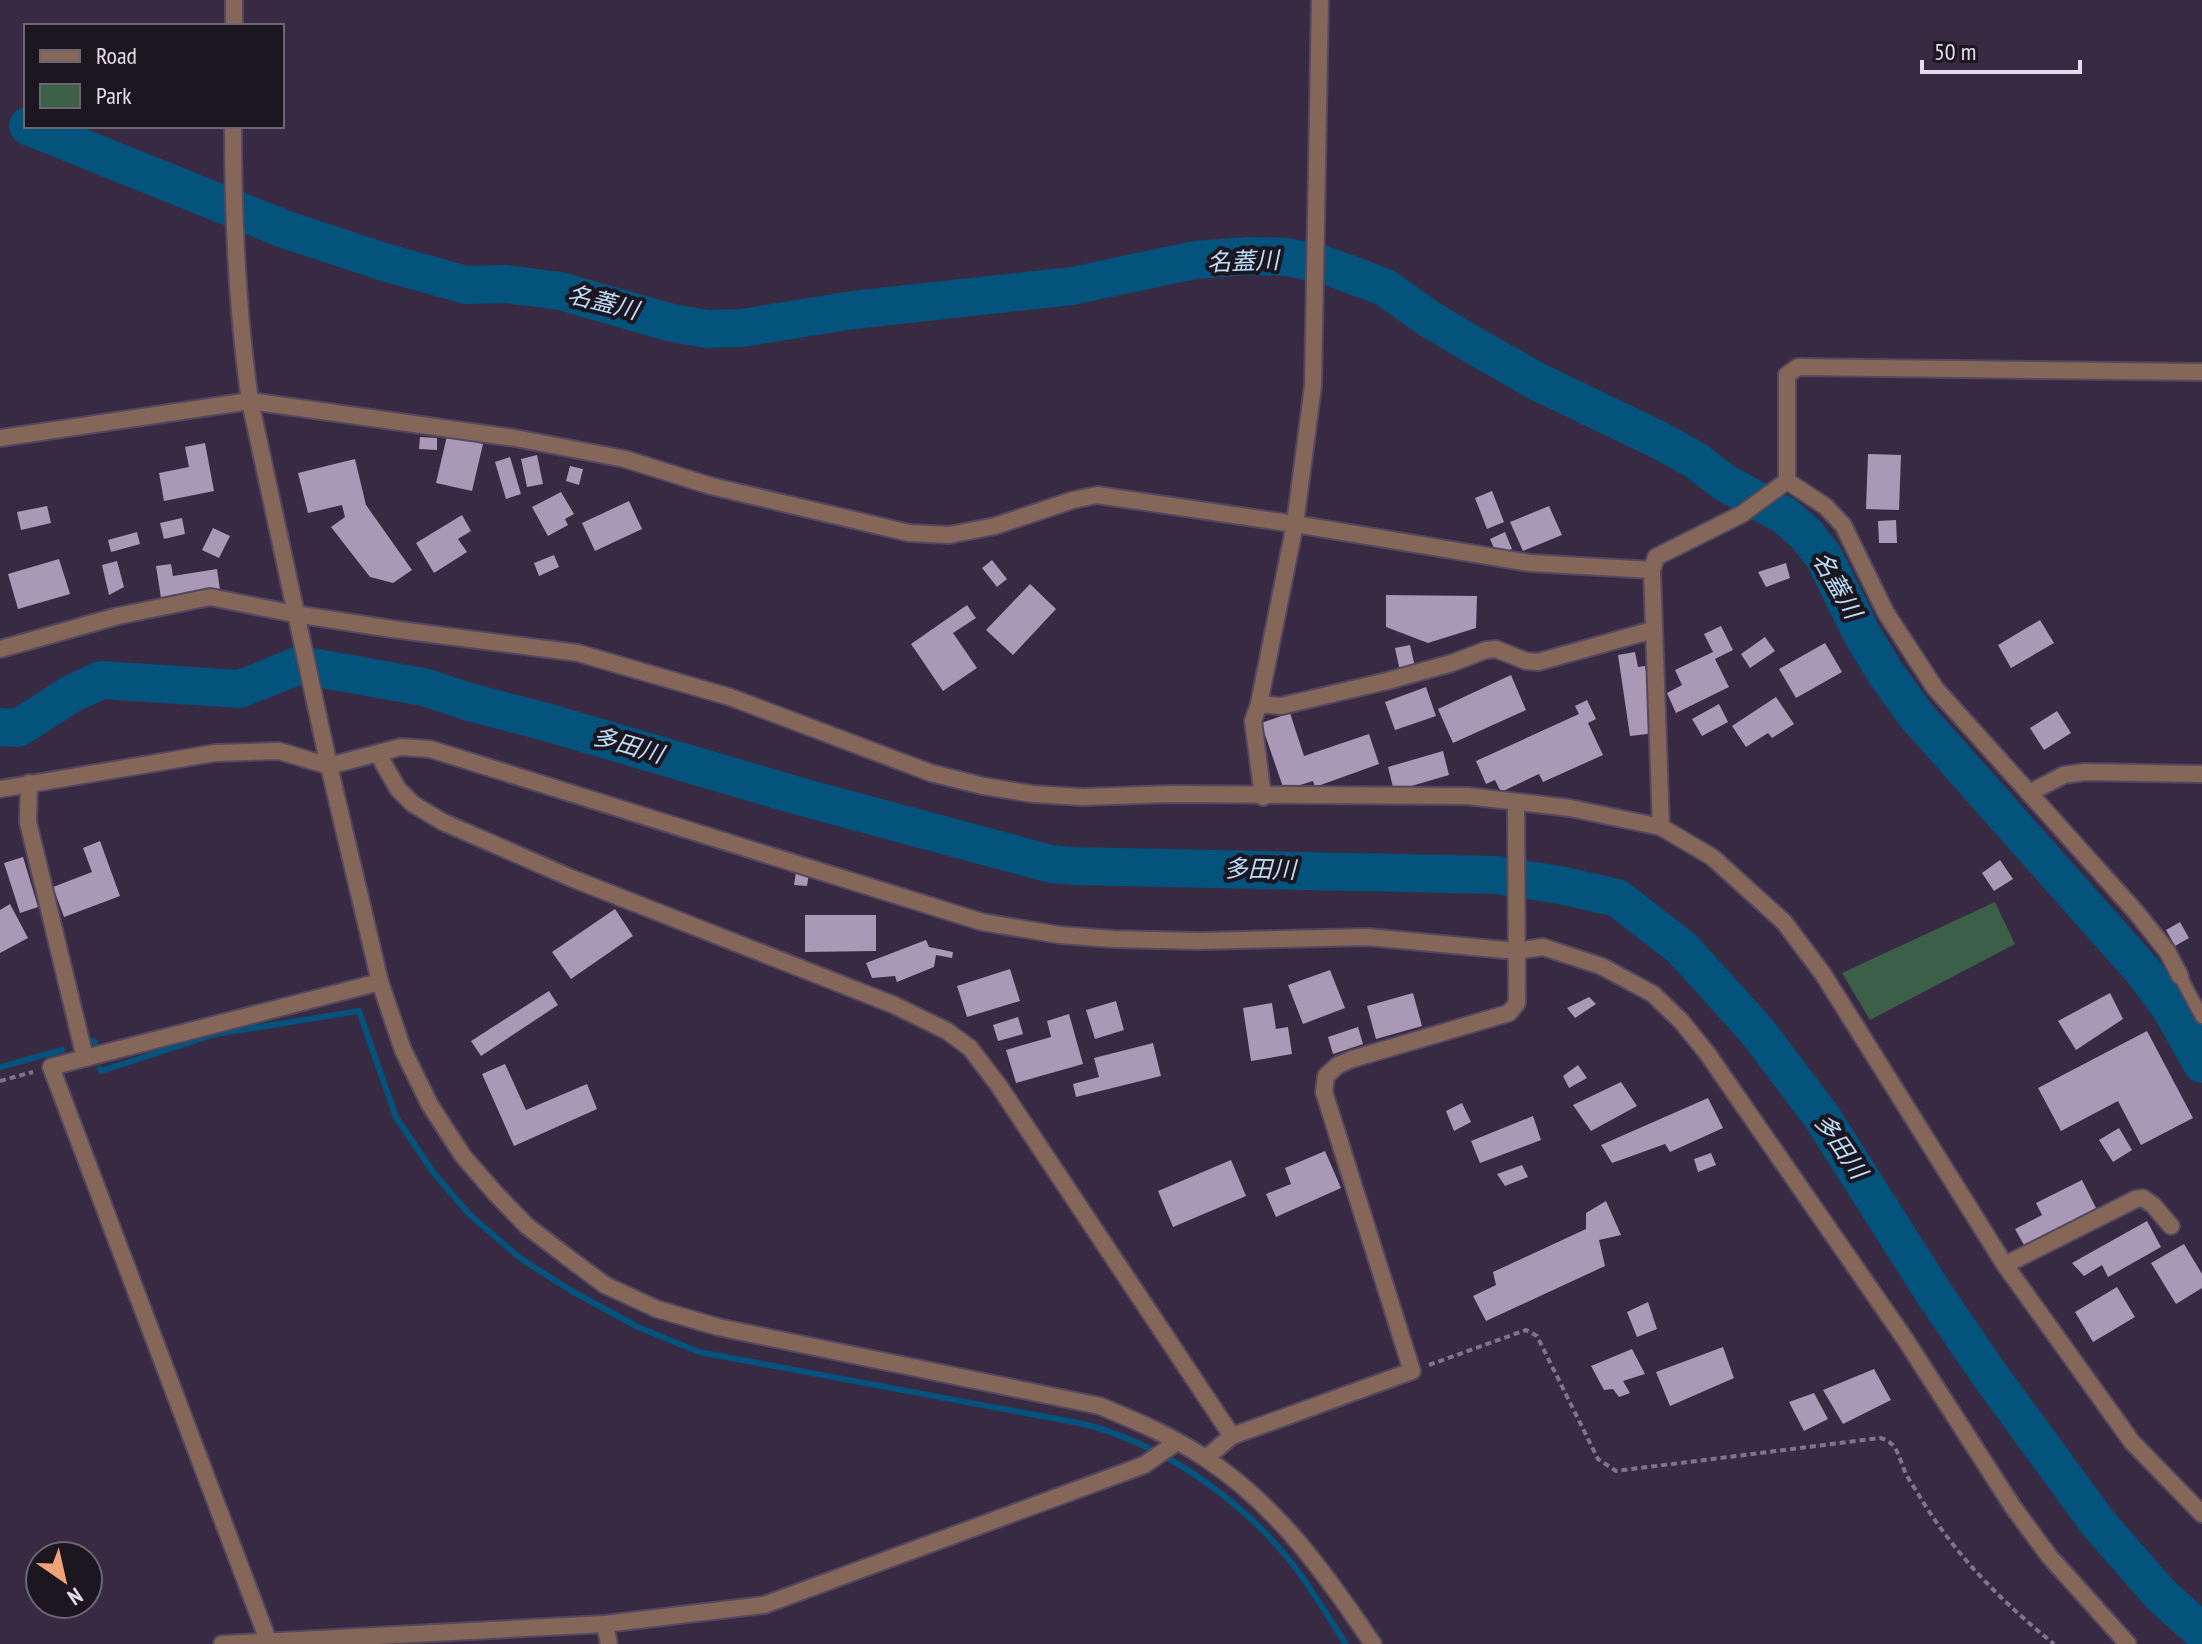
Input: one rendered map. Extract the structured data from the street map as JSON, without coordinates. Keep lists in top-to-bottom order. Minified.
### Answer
{"water":["名蓋川","多田川"],"legend":["Road","Park"],"scale_bar":"50 m","north":"bottom right"}
